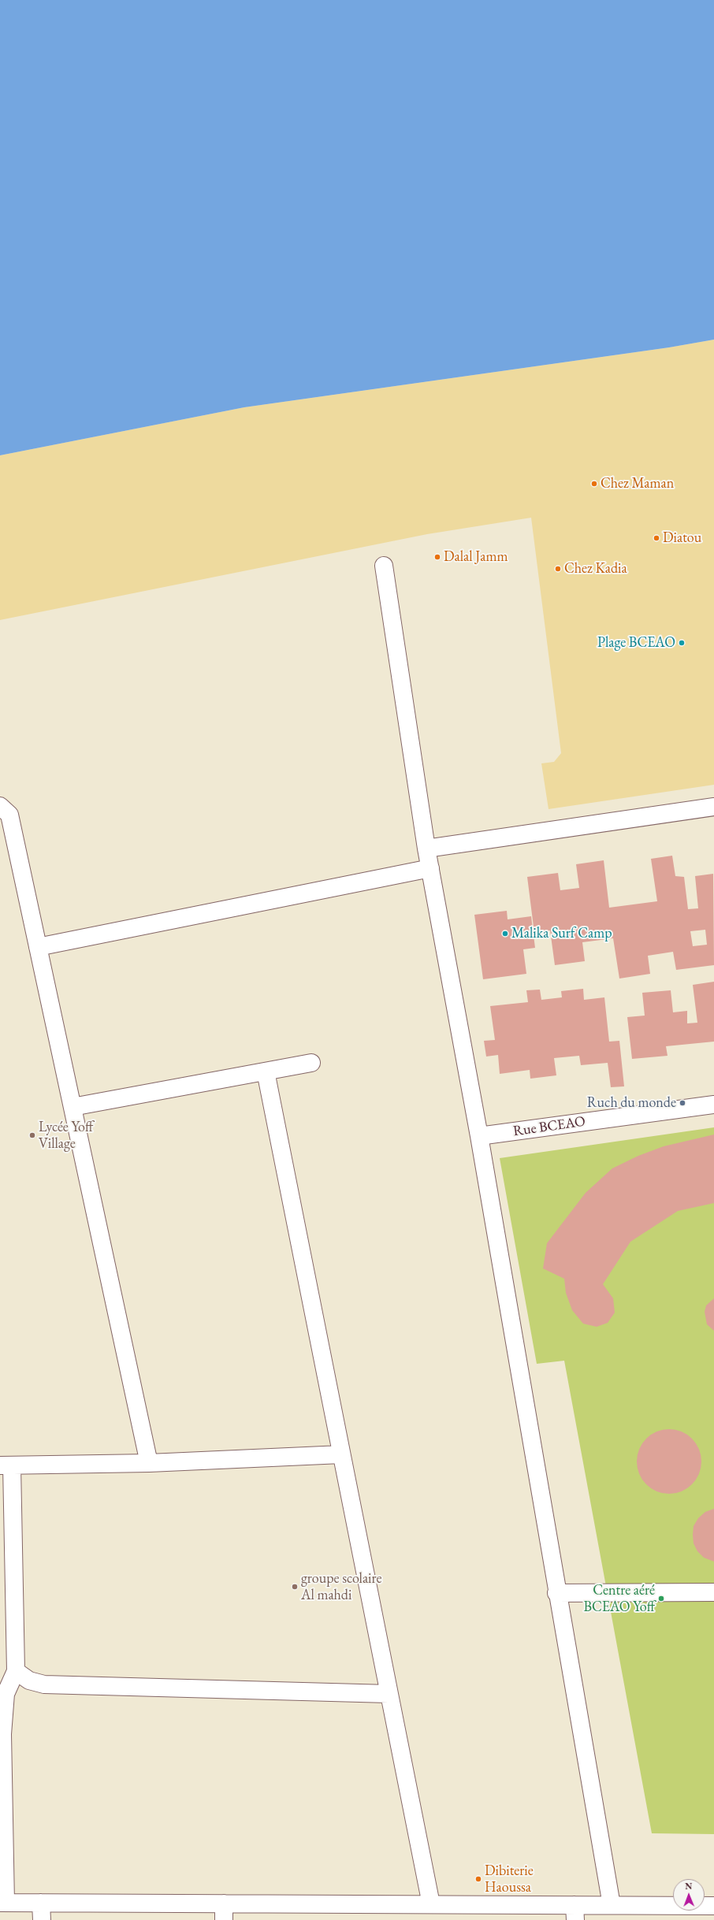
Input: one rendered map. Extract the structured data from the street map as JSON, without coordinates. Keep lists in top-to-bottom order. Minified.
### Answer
{"streets":{"street":["Rue BCEAO"]},"places":["Chez Maman","Diatou","Dalal Jamm","Chez Kadia","Plage BCEAO","Malika Surf Camp","Ruch du monde","Lycée Yoff Village","groupe scolaire Al mahdi","Centre aéré BCEAO Yoff","Dibiterie Haoussa"],"north":"top"}
